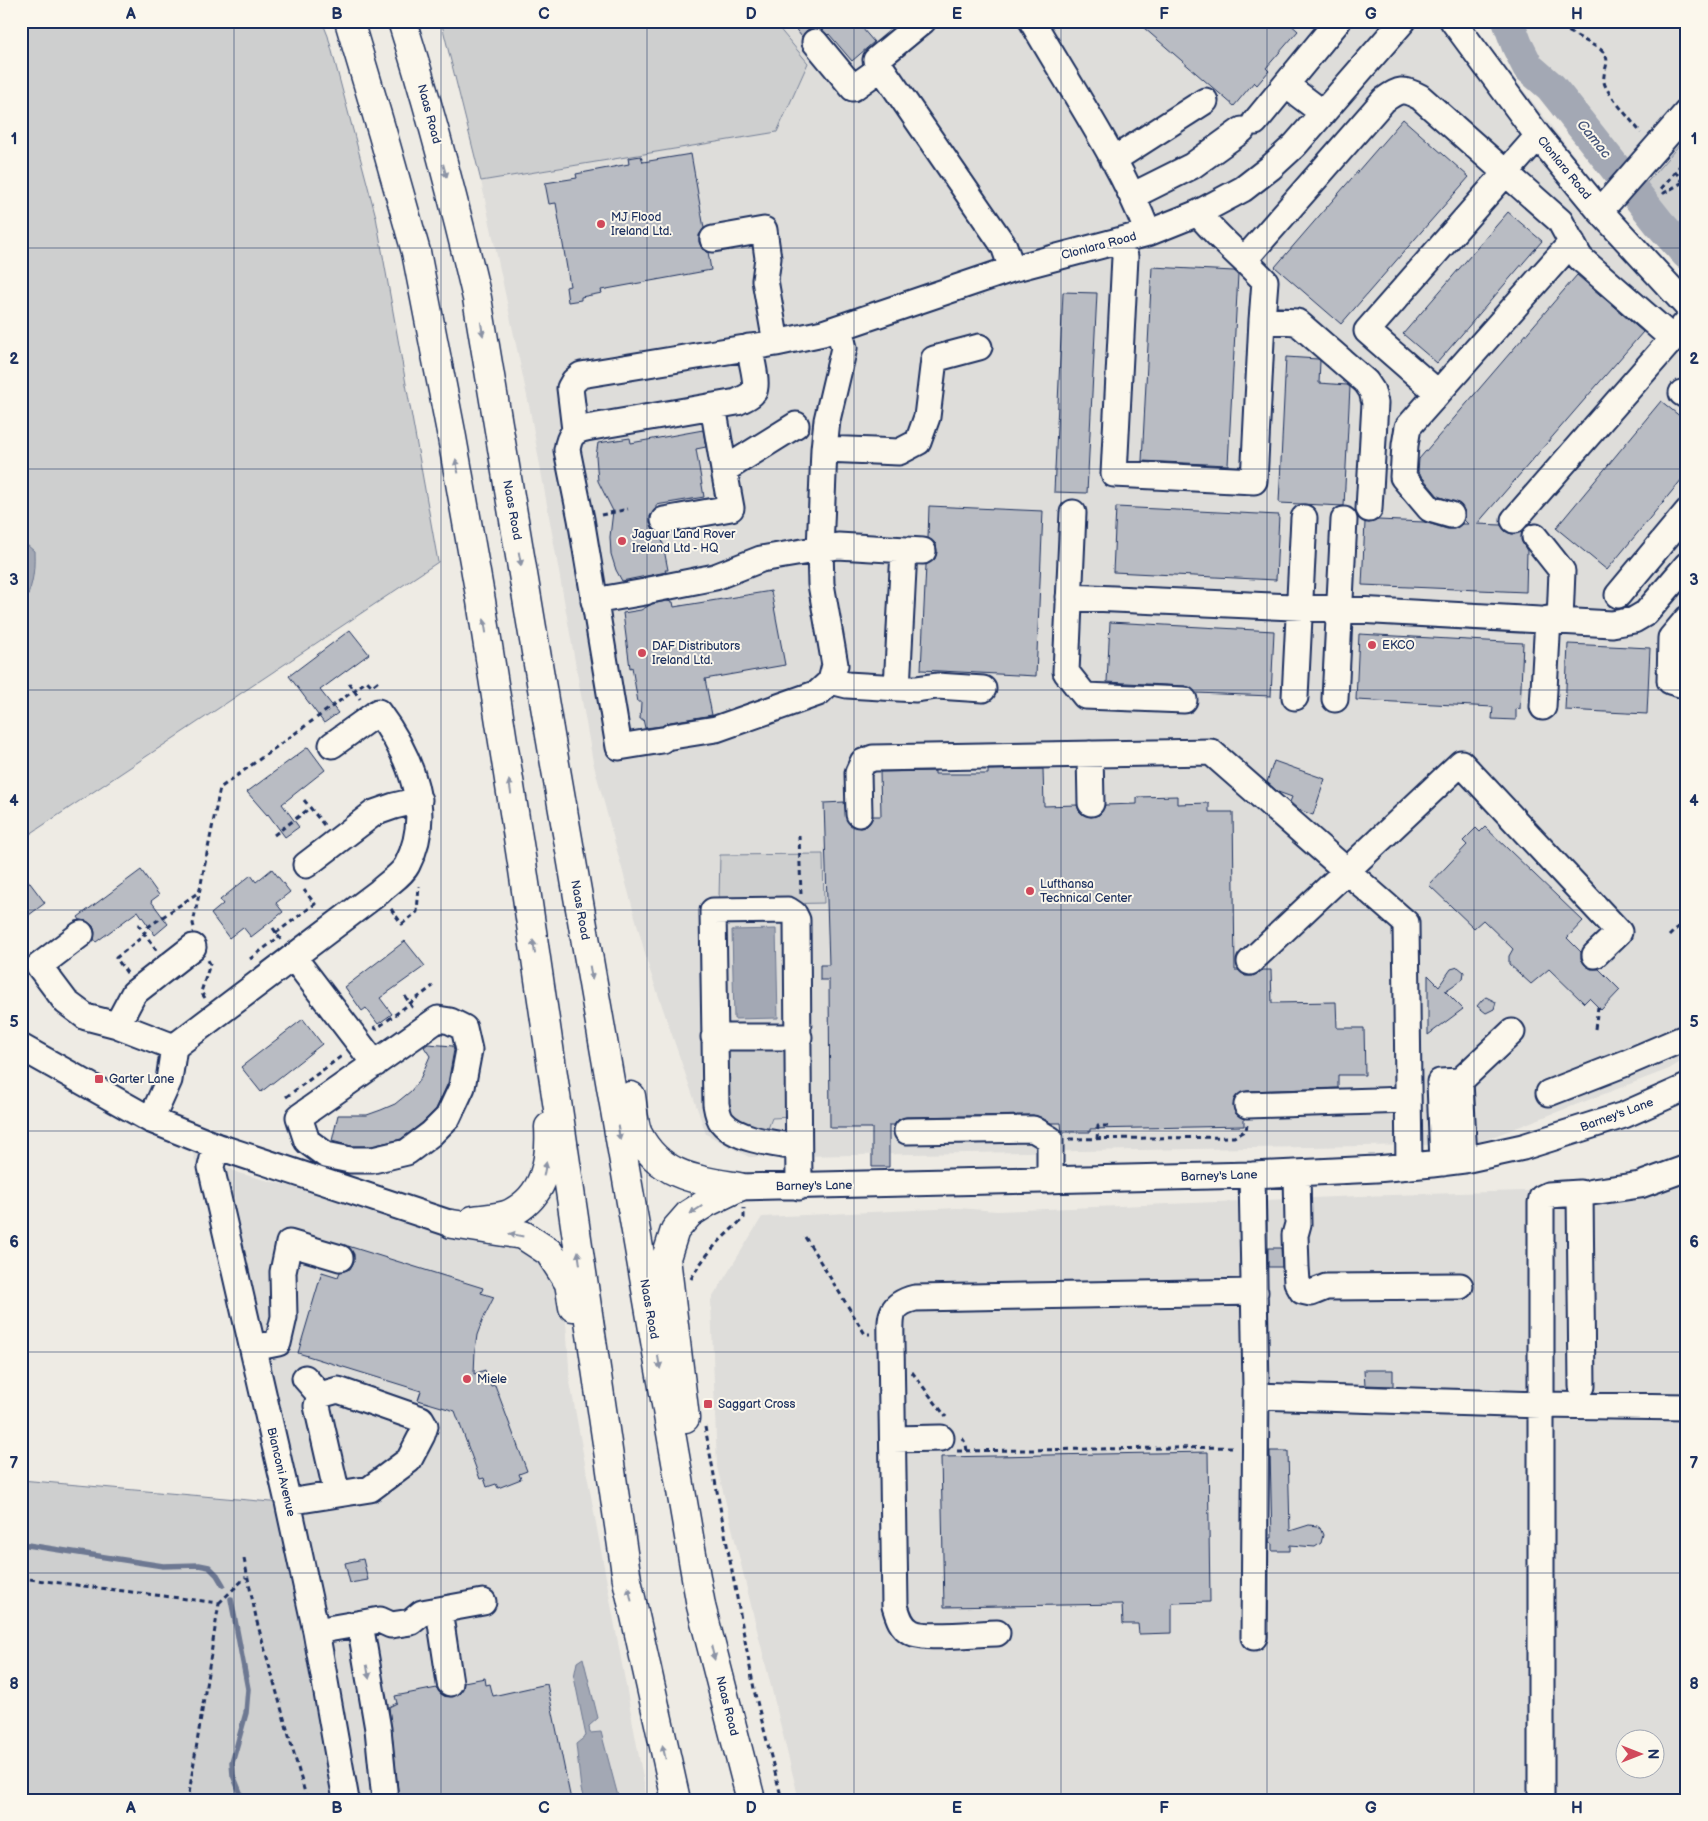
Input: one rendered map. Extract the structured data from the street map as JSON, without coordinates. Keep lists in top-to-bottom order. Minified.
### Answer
{"streets":{"highway":["Naas Road"],"street":["Clonlara Road","Barney's Lane","Bianconi Avenue"]},"water":["Camac"],"places":{"other":["MJ Flood Ireland Ltd.","Jaguar Land Rover Ireland Ltd - HQ","EKCO","DAF Distributors Ireland Ltd.","Lufthansa Technical Center","Miele"],"transit":["Garter Lane","Saggart Cross"]},"north":"right","grid":{"columns":["A","B","C","D","E","F","G","H"],"rows":["1","2","3","4","5","6","7","8"]}}
